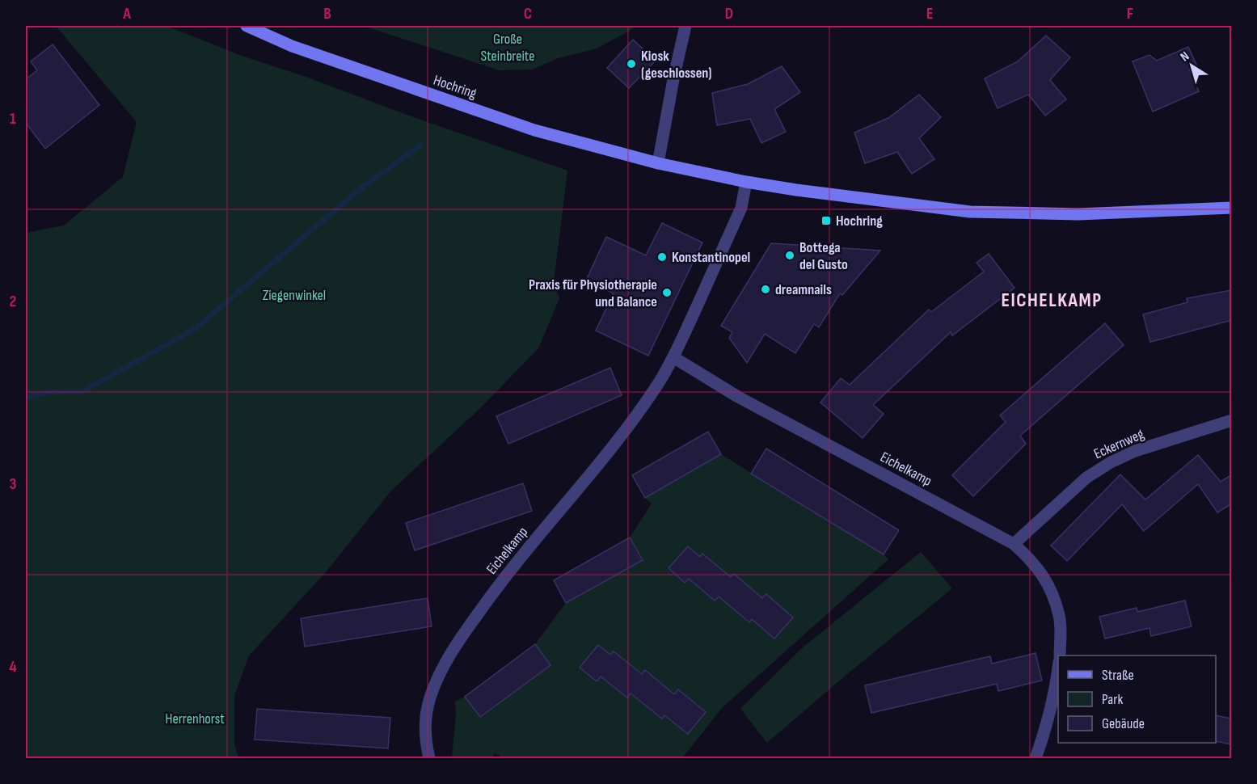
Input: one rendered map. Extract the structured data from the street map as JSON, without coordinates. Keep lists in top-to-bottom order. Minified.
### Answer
{"streets":{"street":["Hochring","Eckernweg","Eichelkamp"]},"crossings":[["Hochring","Eichelkamp"],["Eckernweg","Eichelkamp"]],"districts":["EICHELKAMP"],"parks":["Große Steinbreite","Ziegenwinkel","Herrenhorst"],"places":{"other":["Kiosk (geschlossen)","Bottega del Gusto","Konstantinopel","dreamnails","Praxis für Physiotherapie und Balance"],"transit":["Hochring"]},"legend":["Straße","Park","Gebäude"],"north":"top left","grid":{"columns":["A","B","C","D","E","F"],"rows":["1","2","3","4"]}}
